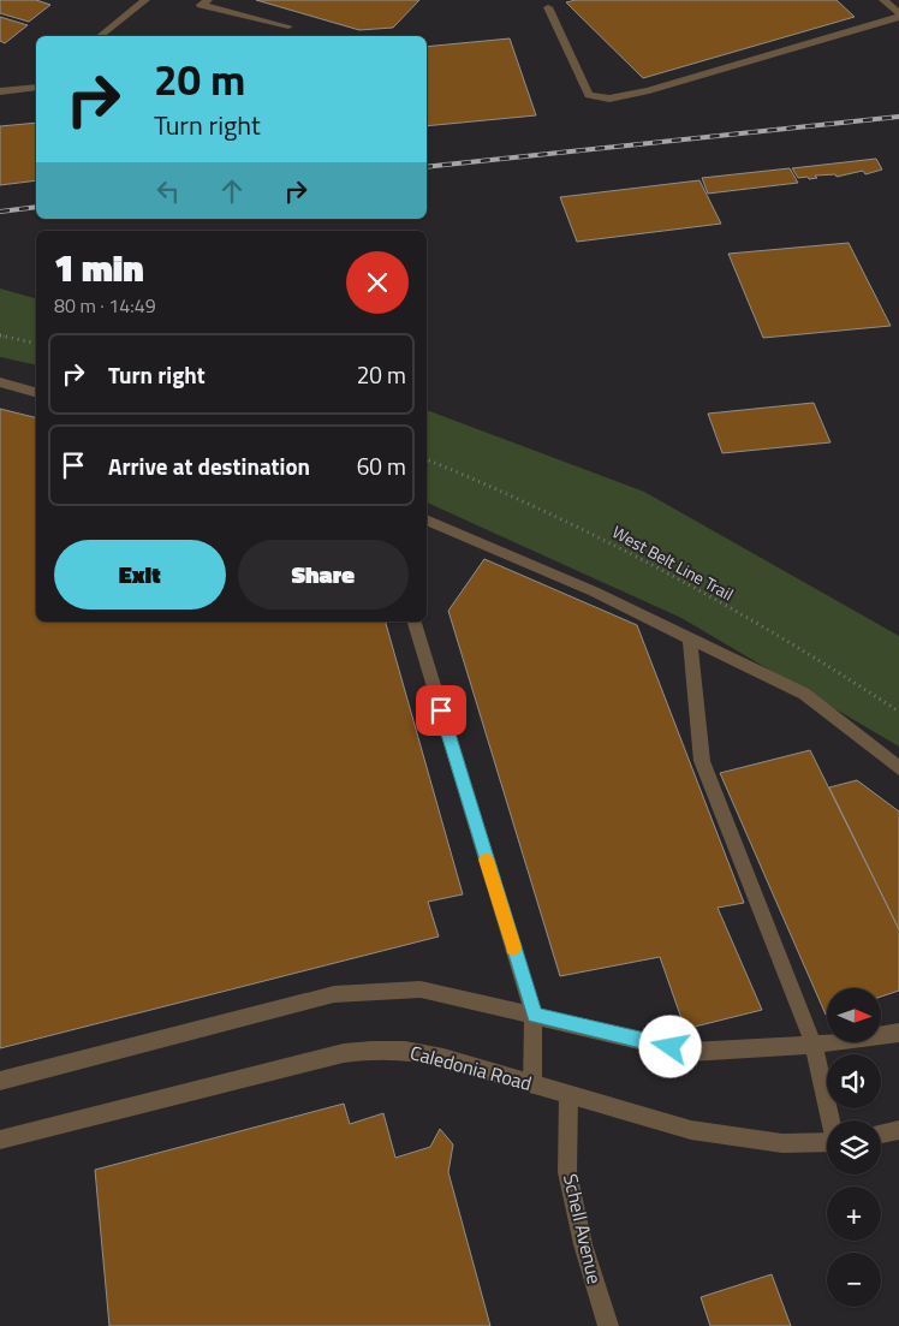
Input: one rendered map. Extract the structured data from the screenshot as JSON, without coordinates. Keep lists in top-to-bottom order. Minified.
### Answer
{"streets":{"street":["Caledonia Road","Schell Avenue"],"path":["West Belt Line Trail"]},"crossings":[["Caledonia Road","Schell Avenue"]],"north":"right","page":{"turn":["20 m","Turn right"],"heading":["1 min","80 m · 14:49"],"list":[{"name":"Turn right","value":"20 m"},{"name":"Arrive at destination","value":"60 m"}],"buttons":["Exit","Share"],"map_buttons":["+","−"]}}
